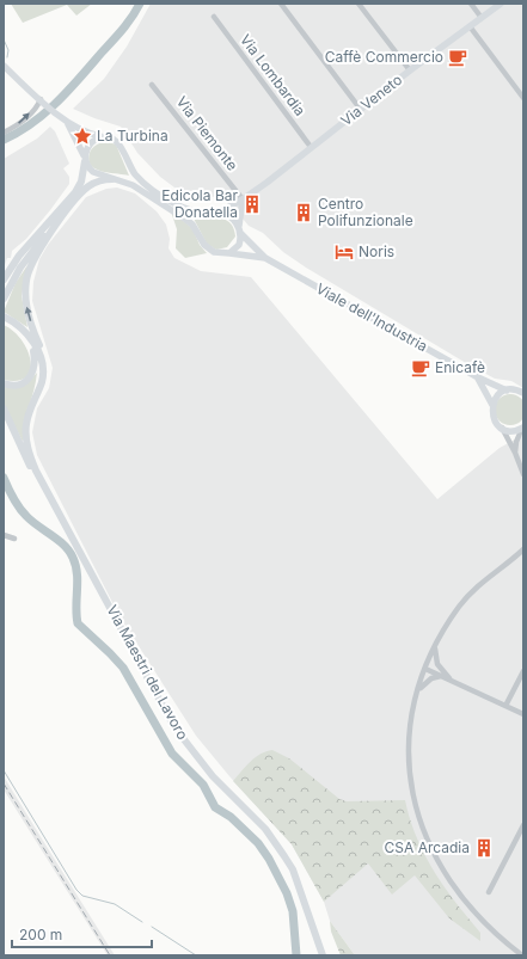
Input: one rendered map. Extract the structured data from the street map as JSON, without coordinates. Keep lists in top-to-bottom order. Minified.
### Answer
{"streets":{"highway":["Via Maestri del Lavoro"],"main road":["Via Veneto","Viale dell'Industria"],"street":["Via Lombardia","Via Piemonte"]},"crossings":[["Via Lombardia","Via Veneto"],["Via Veneto","Via Piemonte"],["Via Veneto","Viale dell'Industria"]],"places":{"cafe":["Caffè Commercio","Enicafè"],"place":["La Turbina"],"building":["Edicola Bar Donatella","Centro Polifunzionale","CSA Arcadia"],"hotel":["Noris"]},"scale_bar":"200 m"}
